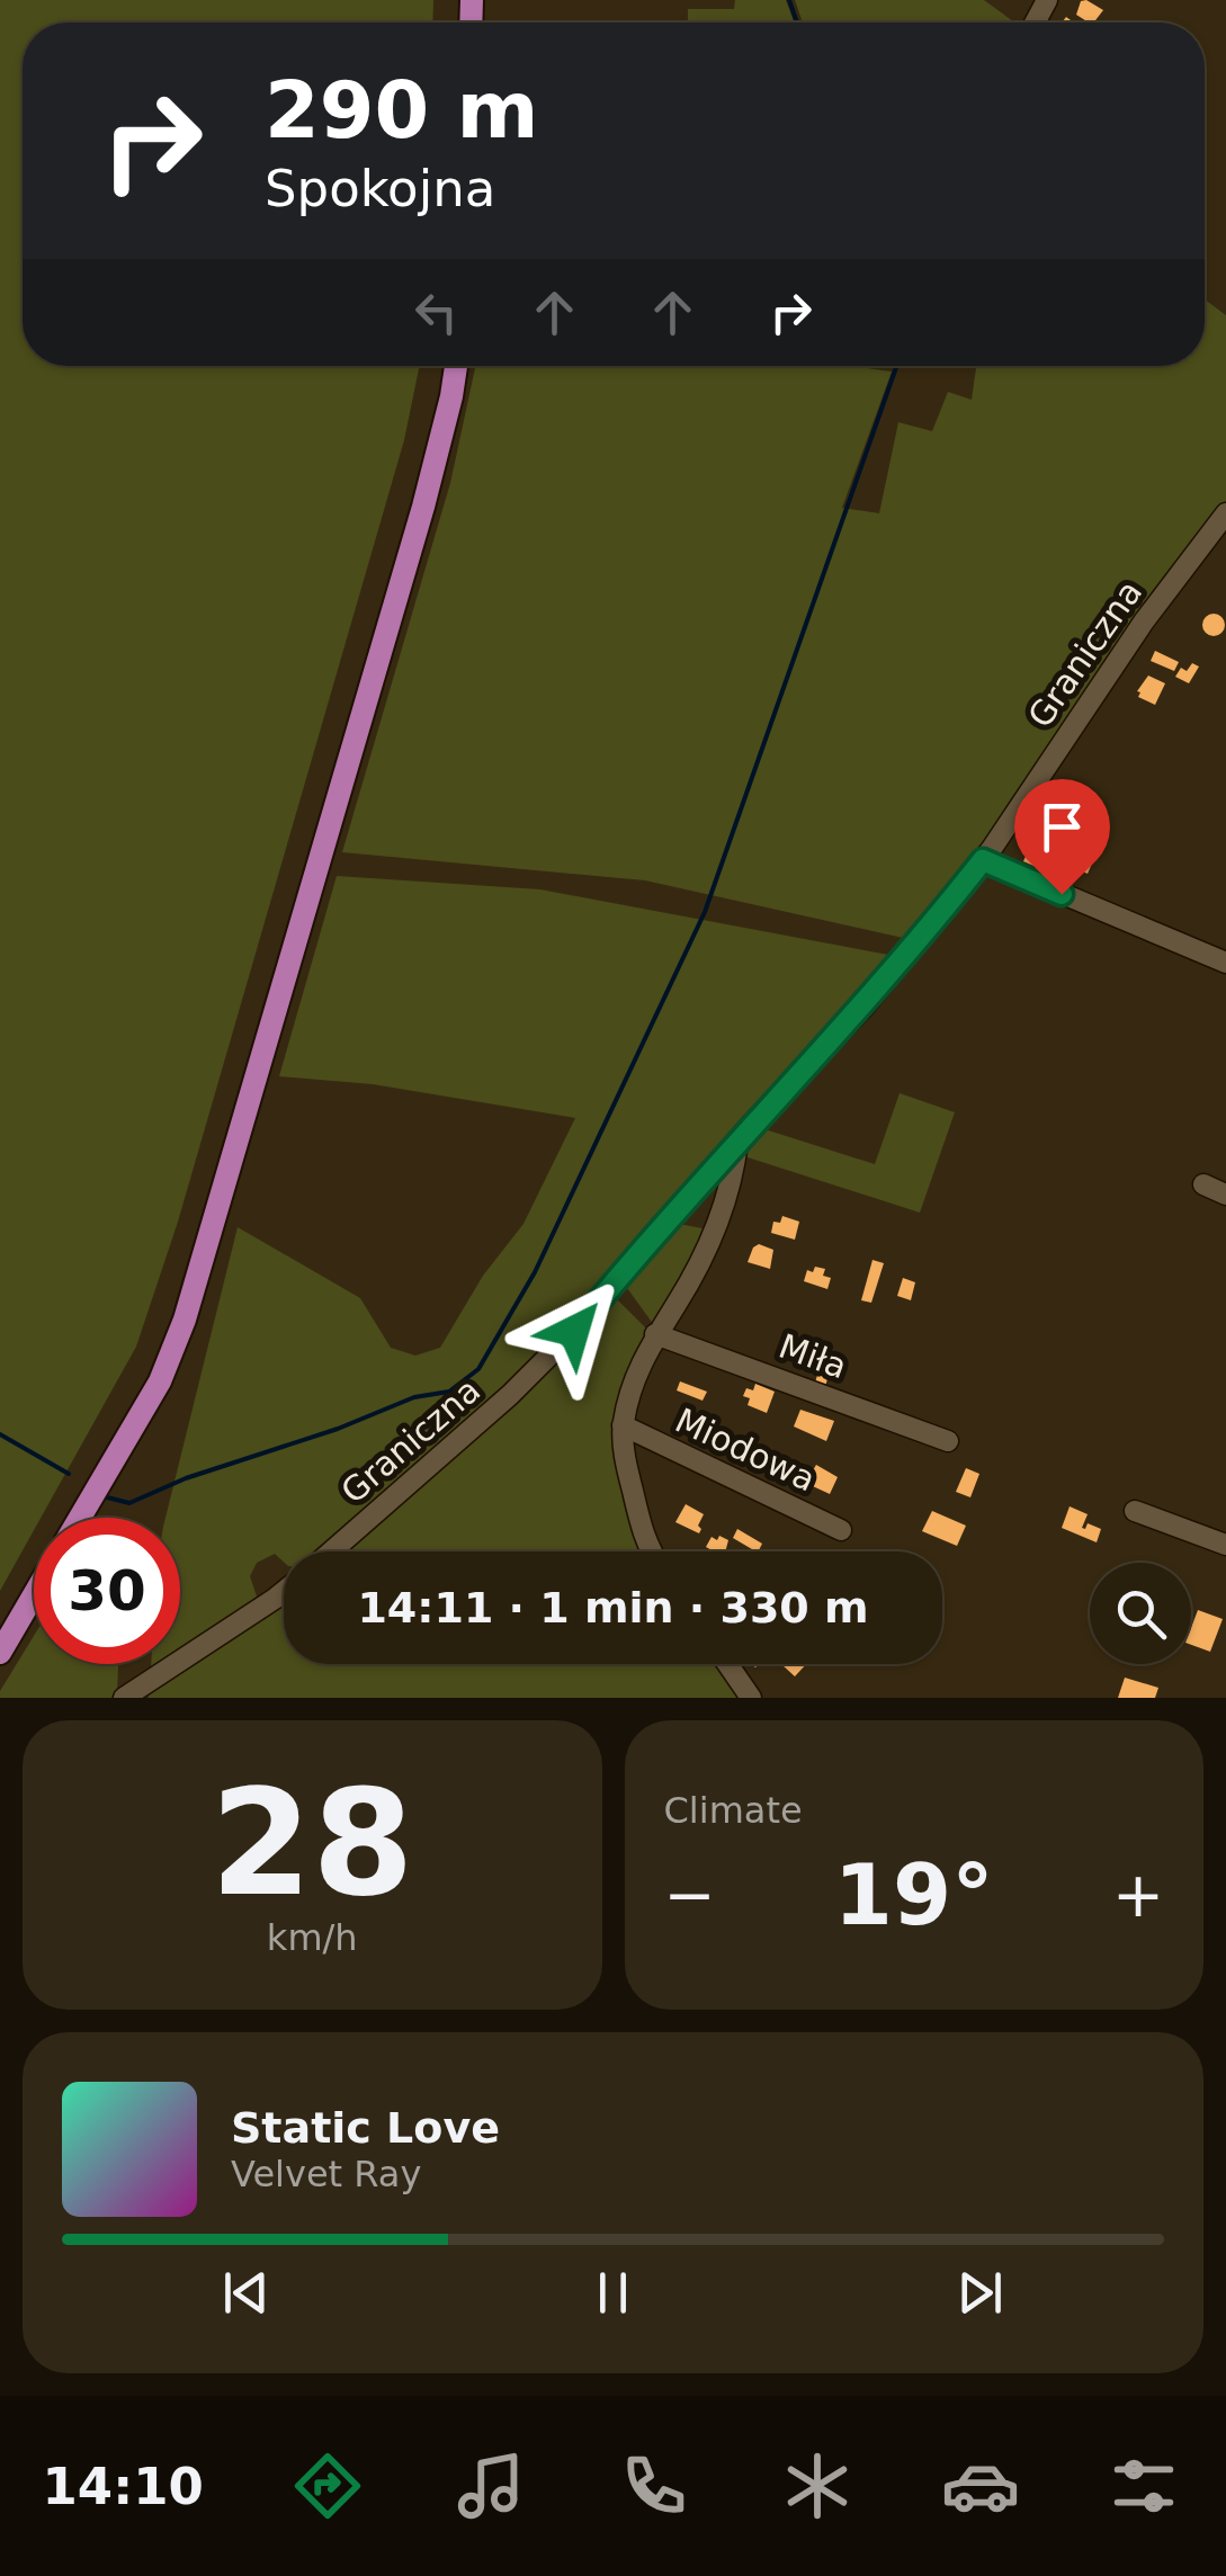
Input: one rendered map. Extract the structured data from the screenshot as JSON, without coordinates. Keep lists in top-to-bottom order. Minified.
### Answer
{"streets":{"street":["Graniczna","Miła","Miodowa"]},"page":{"turn":["290 m","Spokojna"],"limit":"30","trip":"14:11 · 1 min · 330 m","tile":[["28","km/h"],"Climate"],"heat":["−","19°","+"],"song":["Static Love","Velvet Ray"],"tabs":"14:10"}}
